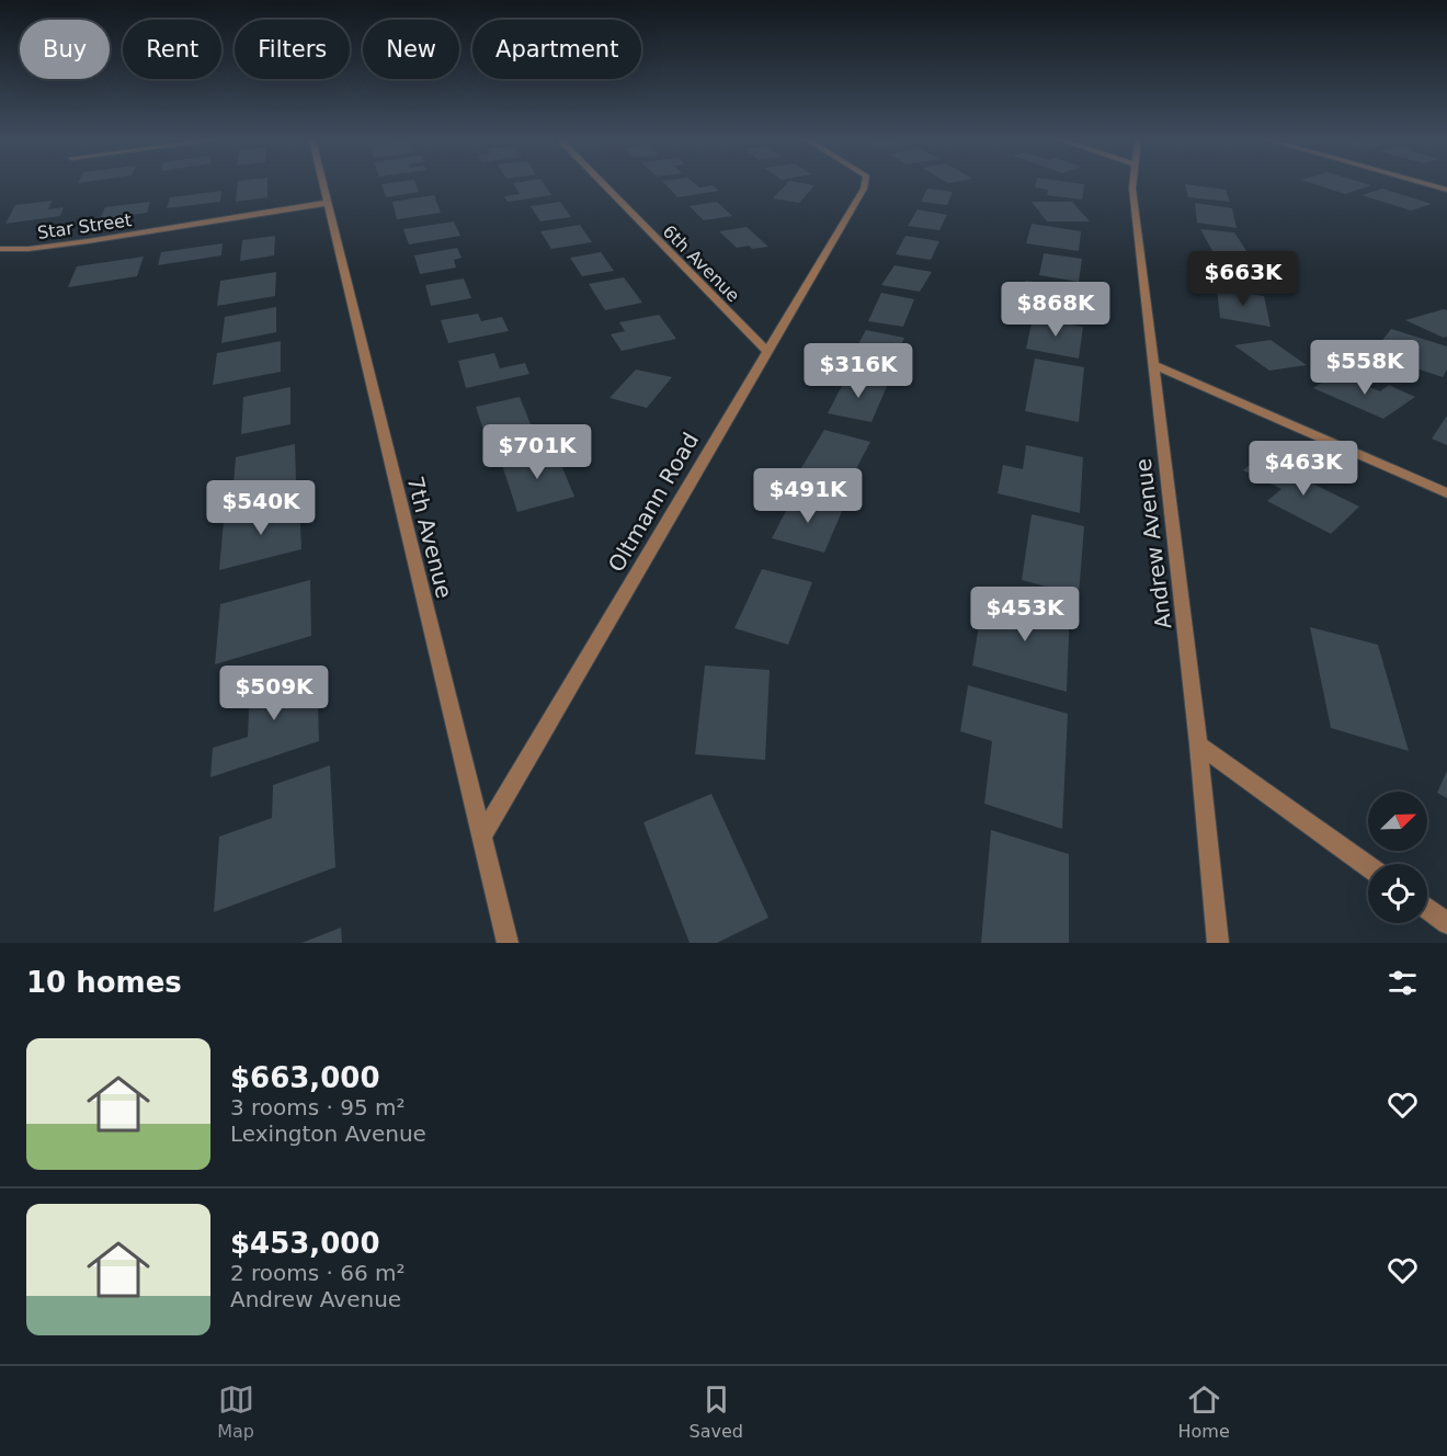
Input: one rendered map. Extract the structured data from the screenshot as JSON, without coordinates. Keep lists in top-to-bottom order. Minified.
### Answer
{"streets":{"street":["Star Street","6th Avenue","Oltmann Road","7th Avenue","Andrew Avenue"]},"crossings":[["Star Street","7th Avenue"],["6th Avenue","Oltmann Road"],["Oltmann Road","7th Avenue"]],"north":"top right","page":{"chip":["Buy","Rent","Filters","New","Apartment"],"price":["$663K","$868K","$558K","$316K","$701K","$463K","$491K","$540K","$453K","$509K"],"heading":"10 homes","list":[{"name":"$663,000","note":"3 rooms · 95 m² · Lexington Avenue"},{"name":"$453,000","note":"2 rooms · 66 m² · Andrew Avenue"}],"tabs":["Map","Saved","Home"]}}
